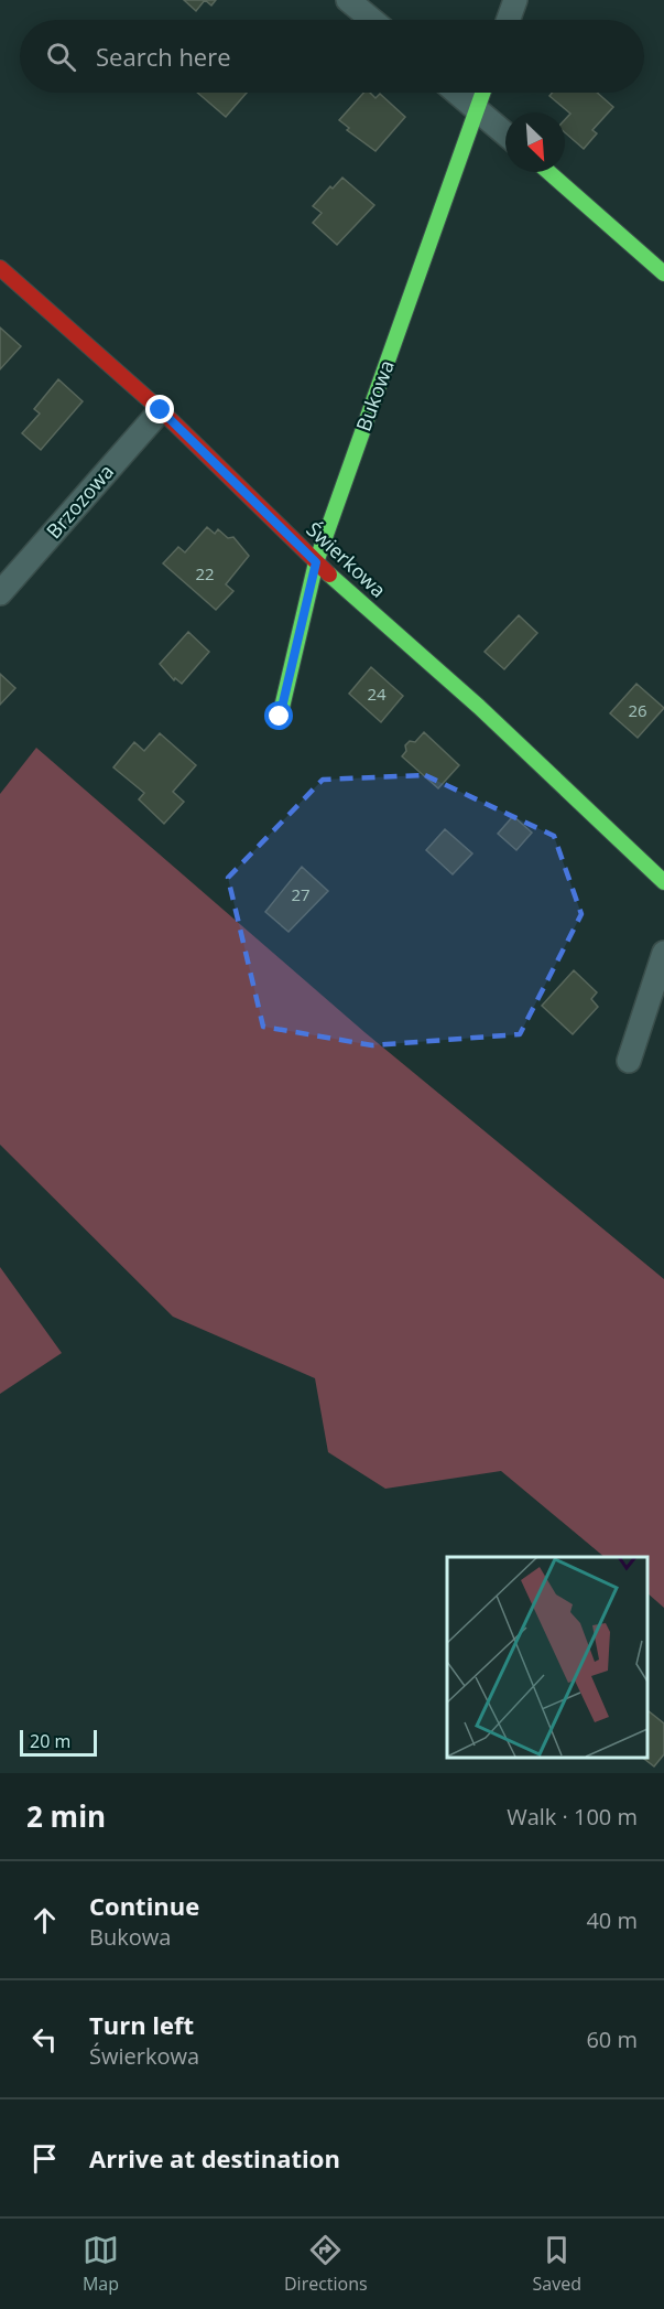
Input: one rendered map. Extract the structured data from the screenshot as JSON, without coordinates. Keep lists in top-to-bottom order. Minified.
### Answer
{"streets":{"street":["Bukowa","Brzozowa","Świerkowa"]},"crossings":[["Bukowa","Świerkowa"],["Brzozowa","Świerkowa"]],"house_numbers":["22","24","26","27"],"scale_bar":"20 m","north":"bottom right","page":{"search":"Search here","scale":"20 m","heading":["2 min","Walk · 100 m"],"list":[["Continue","Bukowa","40 m"],["Turn left","Świerkowa","60 m"],"Arrive at destination"],"nav":["Map","Directions","Saved"]}}
